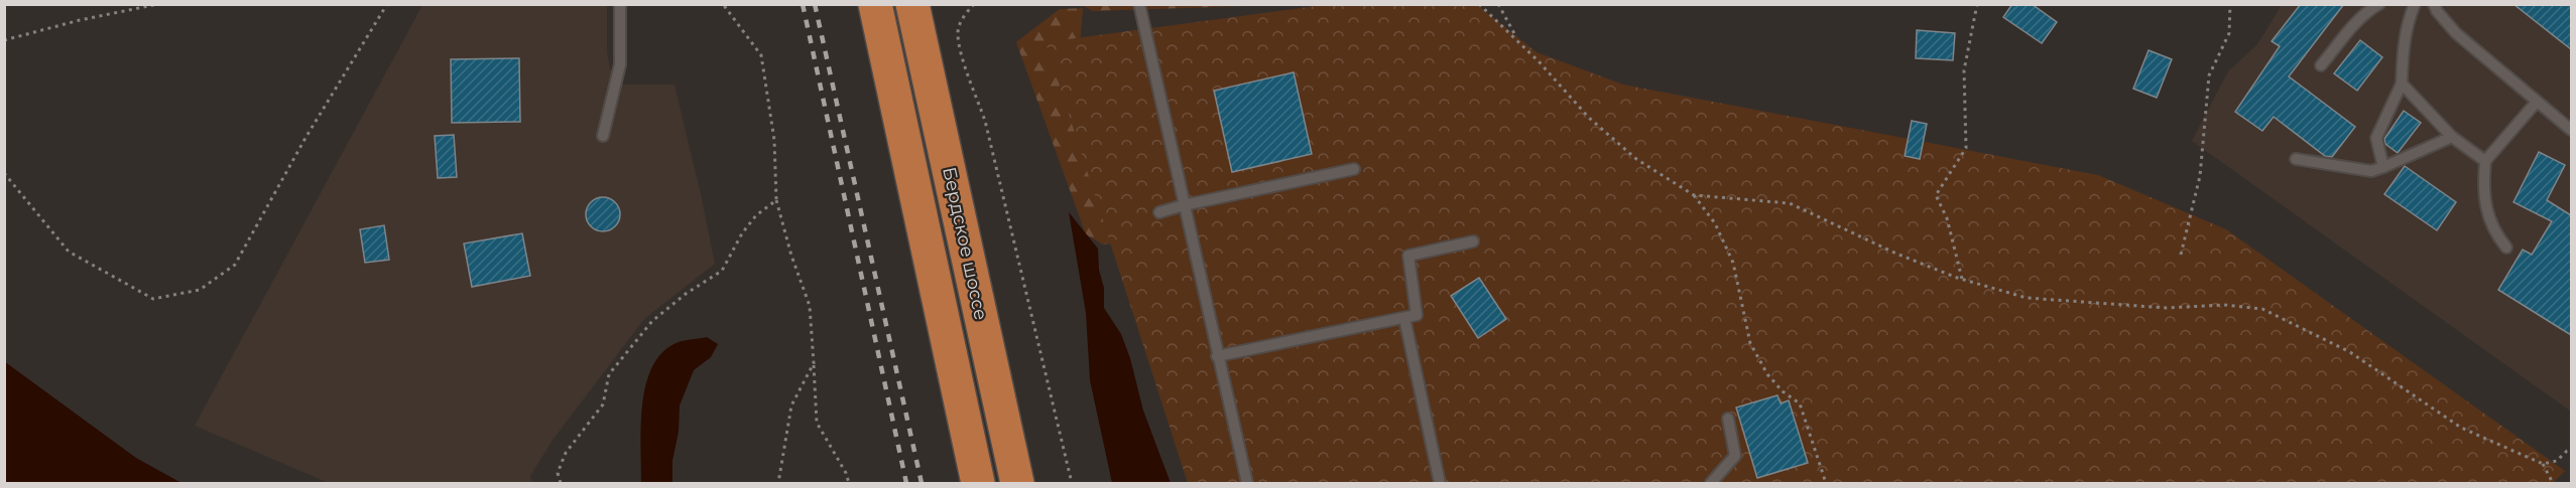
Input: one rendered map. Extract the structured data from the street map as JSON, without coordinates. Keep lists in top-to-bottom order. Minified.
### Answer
{"streets":{"highway":["Бердское шоссе"]}}
